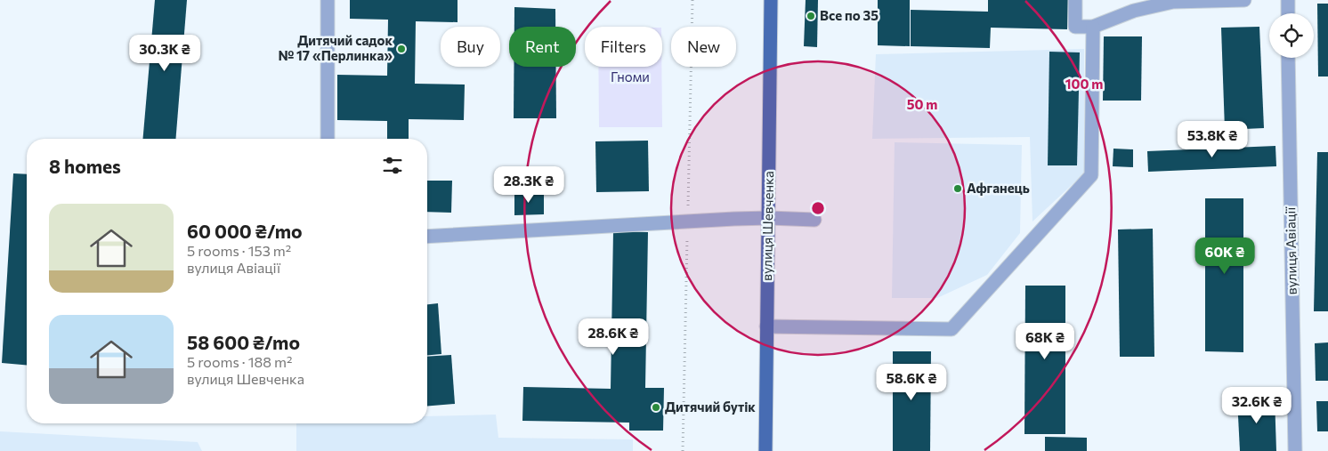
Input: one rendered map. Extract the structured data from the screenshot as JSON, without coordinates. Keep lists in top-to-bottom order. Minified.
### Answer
{"streets":{"main road":["вулиця Шевченка"],"street":["вулиця Авіації"]},"parks":["Гноми"],"places":["Все по 35","Дитячий садок № 17 «Перлинка»","Афганець","Дитячий бутік"],"page":{"chip":["Buy","Rent","Filters","New"],"price":["30.3K ₴","53.8K ₴","28.3K ₴","60K ₴","28.6K ₴","68K ₴","58.6K ₴","32.6K ₴"],"heading":"8 homes","list":[{"name":"60 000 ₴/mo","note":"5 rooms · 153 m² · вулиця Авіації"},{"name":"58 600 ₴/mo","note":"5 rooms · 188 m² · вулиця Шевченка"}]},"rings":["100 m","50 m"]}
